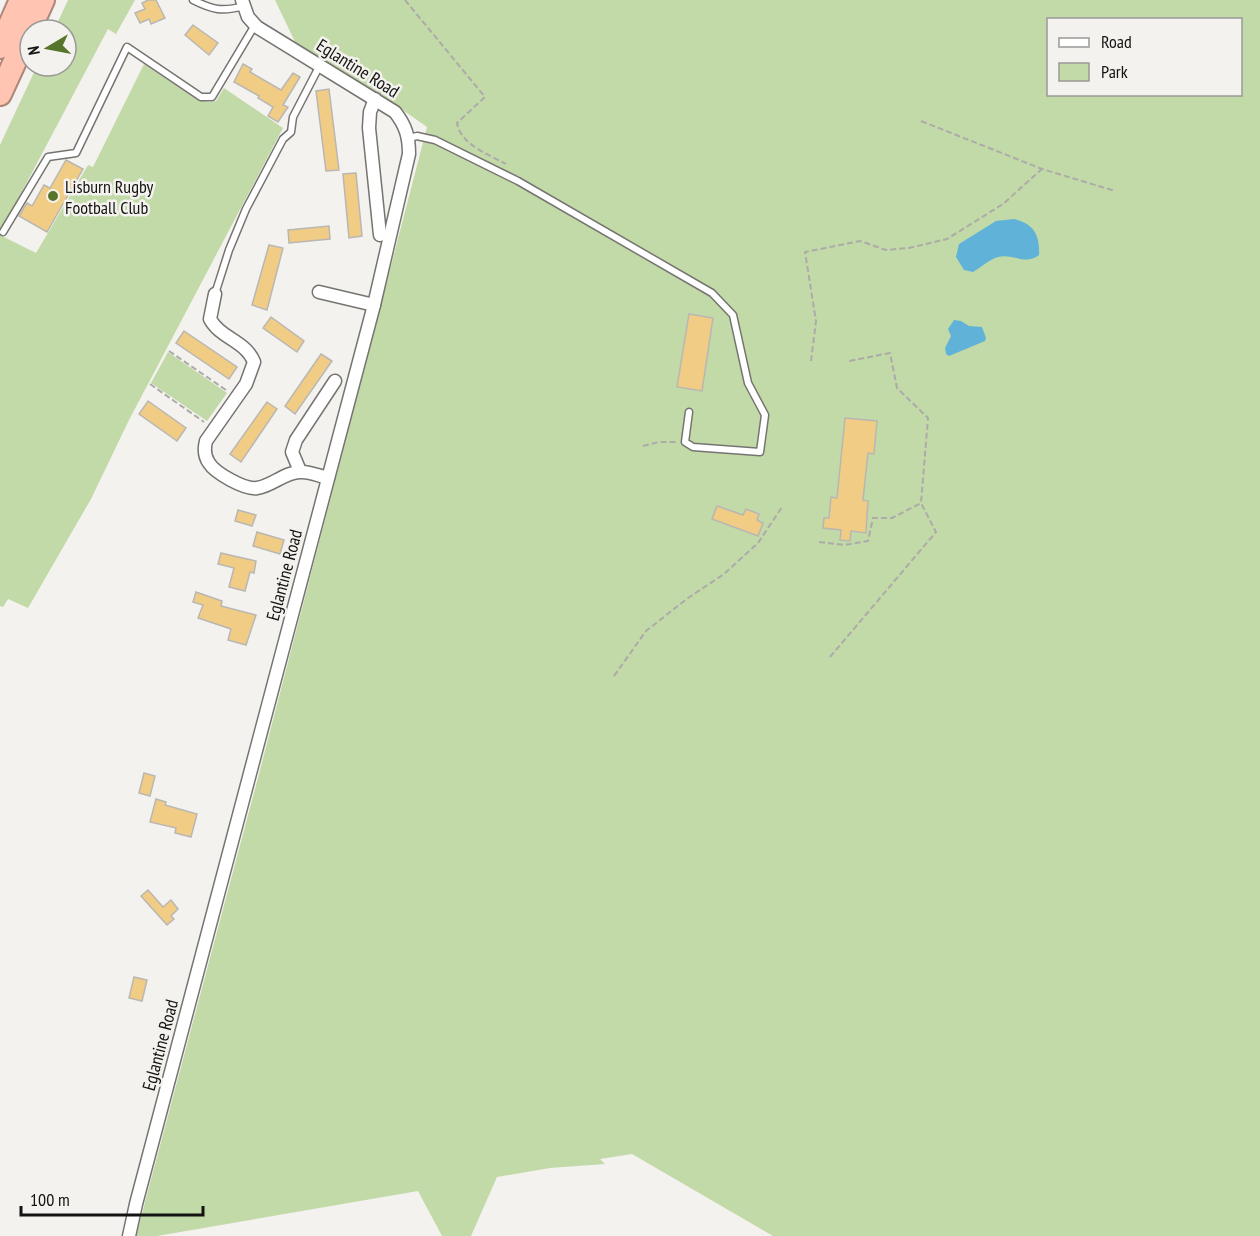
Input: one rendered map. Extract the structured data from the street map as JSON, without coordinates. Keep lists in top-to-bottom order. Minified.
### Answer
{"streets":{"street":["Eglantine Road"]},"places":["Lisburn Rugby Football Club"],"legend":["Road","Park"],"scale_bar":"100 m","north":"left"}
